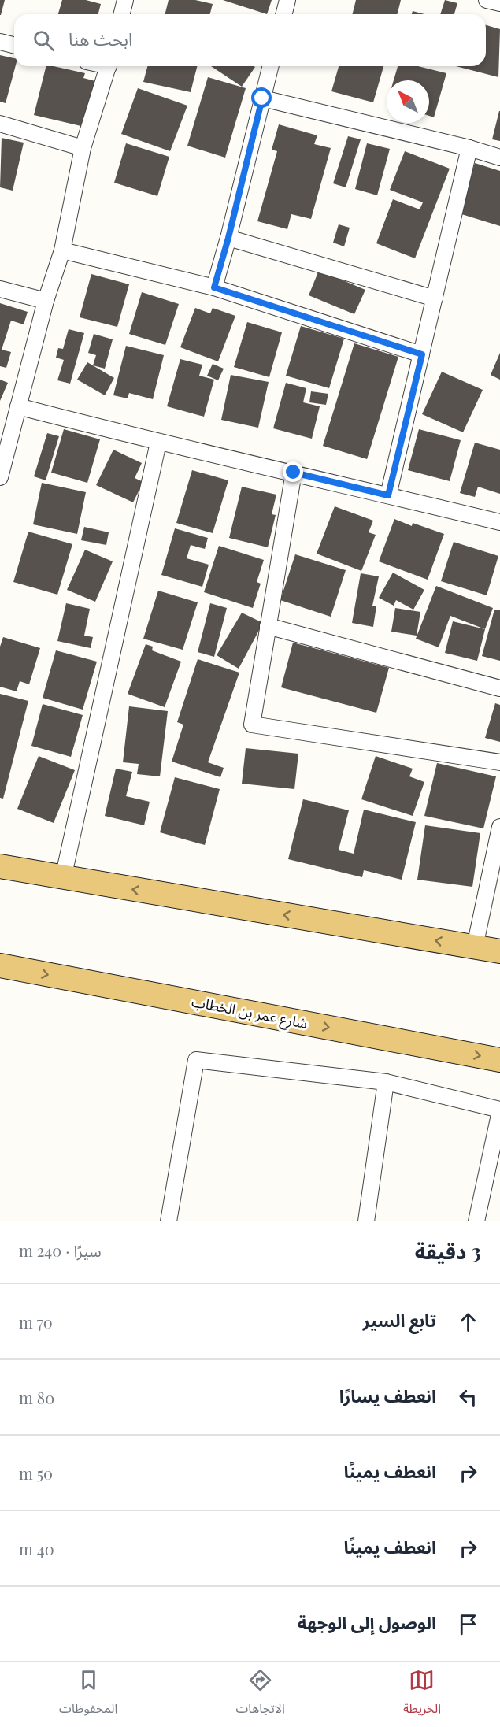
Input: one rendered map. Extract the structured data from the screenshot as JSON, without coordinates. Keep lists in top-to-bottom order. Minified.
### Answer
{"streets":{"main road":["شارع عمر بن الخطاب"]},"north":"top left","page":{"search":"ابحث هنا","heading":["3 دقيقة","سيرًا · 240 m"],"list":[["تابع السير","70 m"],["انعطف يسارًا","80 m"],["انعطف يمينًا","50 m"],["انعطف يمينًا","40 m"],"الوصول إلى الوجهة"],"nav":["الخريطة","الاتجاهات","المحفوظات"]}}
